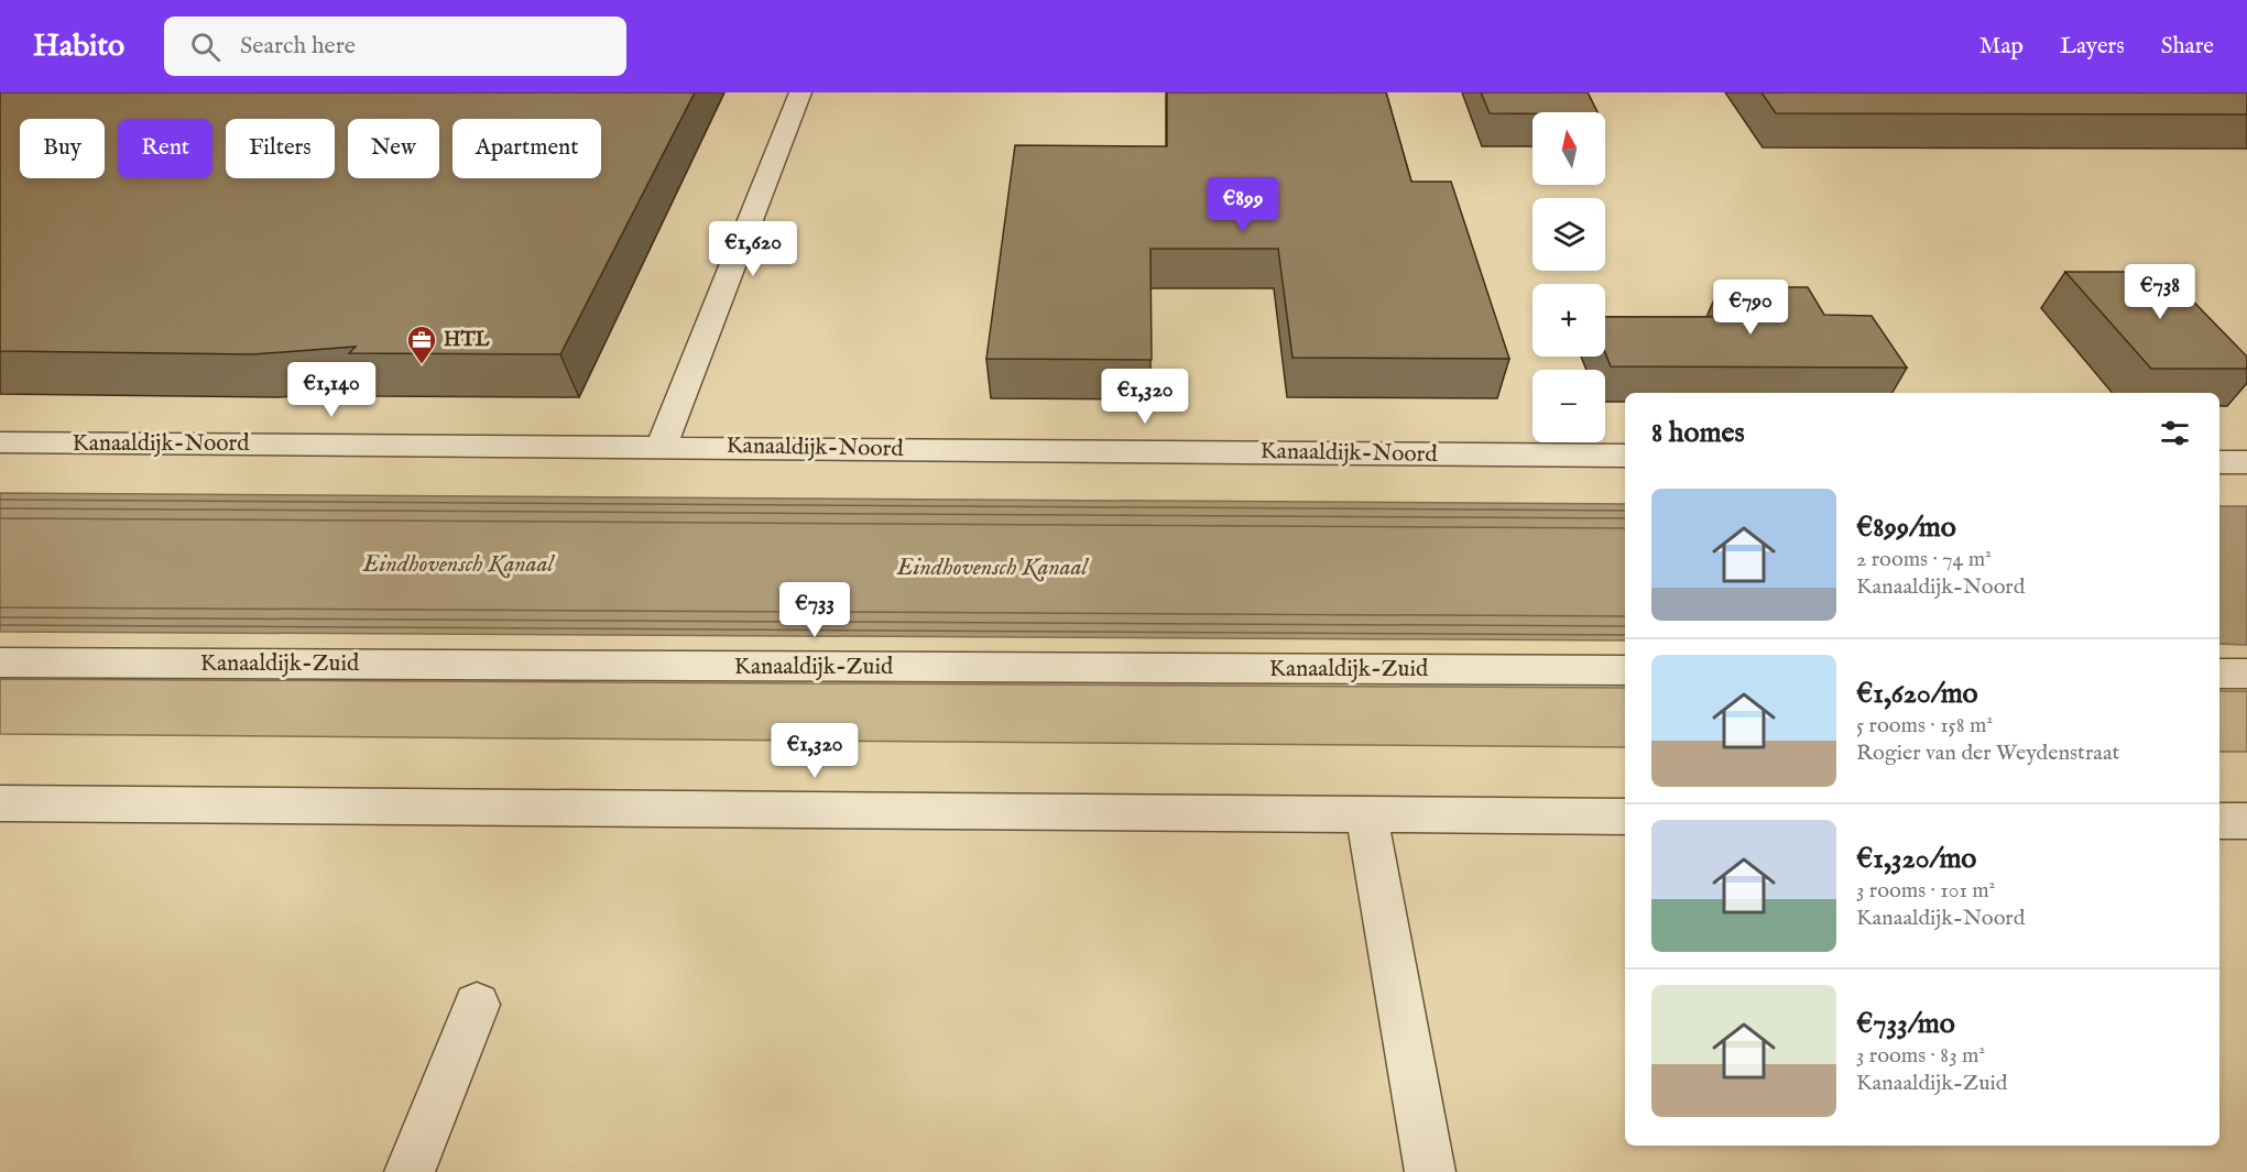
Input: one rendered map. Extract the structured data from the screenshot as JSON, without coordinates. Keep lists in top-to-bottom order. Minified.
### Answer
{"streets":{"street":["Kanaaldijk-Noord","Kanaaldijk-Zuid"]},"water":["Eindhovensch Kanaal"],"places":{"office":["HTL"]},"north":"top","page":{"header":"Habito","search":"Search here","nav":["Map","Layers","Share"],"map_buttons":["+","−"],"chip":["Buy","Rent","Filters","New","Apartment"],"price":["€899","€1,620","€738","€790","€1,140","€1,320","€733","€1,320"],"heading":"8 homes","list":[{"name":"€899/mo","note":"2 rooms · 74 m² · Kanaaldijk-Noord"},{"name":"€1,620/mo","note":"5 rooms · 158 m² · Rogier van der Weydenstraat"},{"name":"€1,320/mo","note":"3 rooms · 101 m² · Kanaaldijk-Noord"},{"name":"€733/mo","note":"3 rooms · 83 m² · Kanaaldijk-Zuid"}]}}
